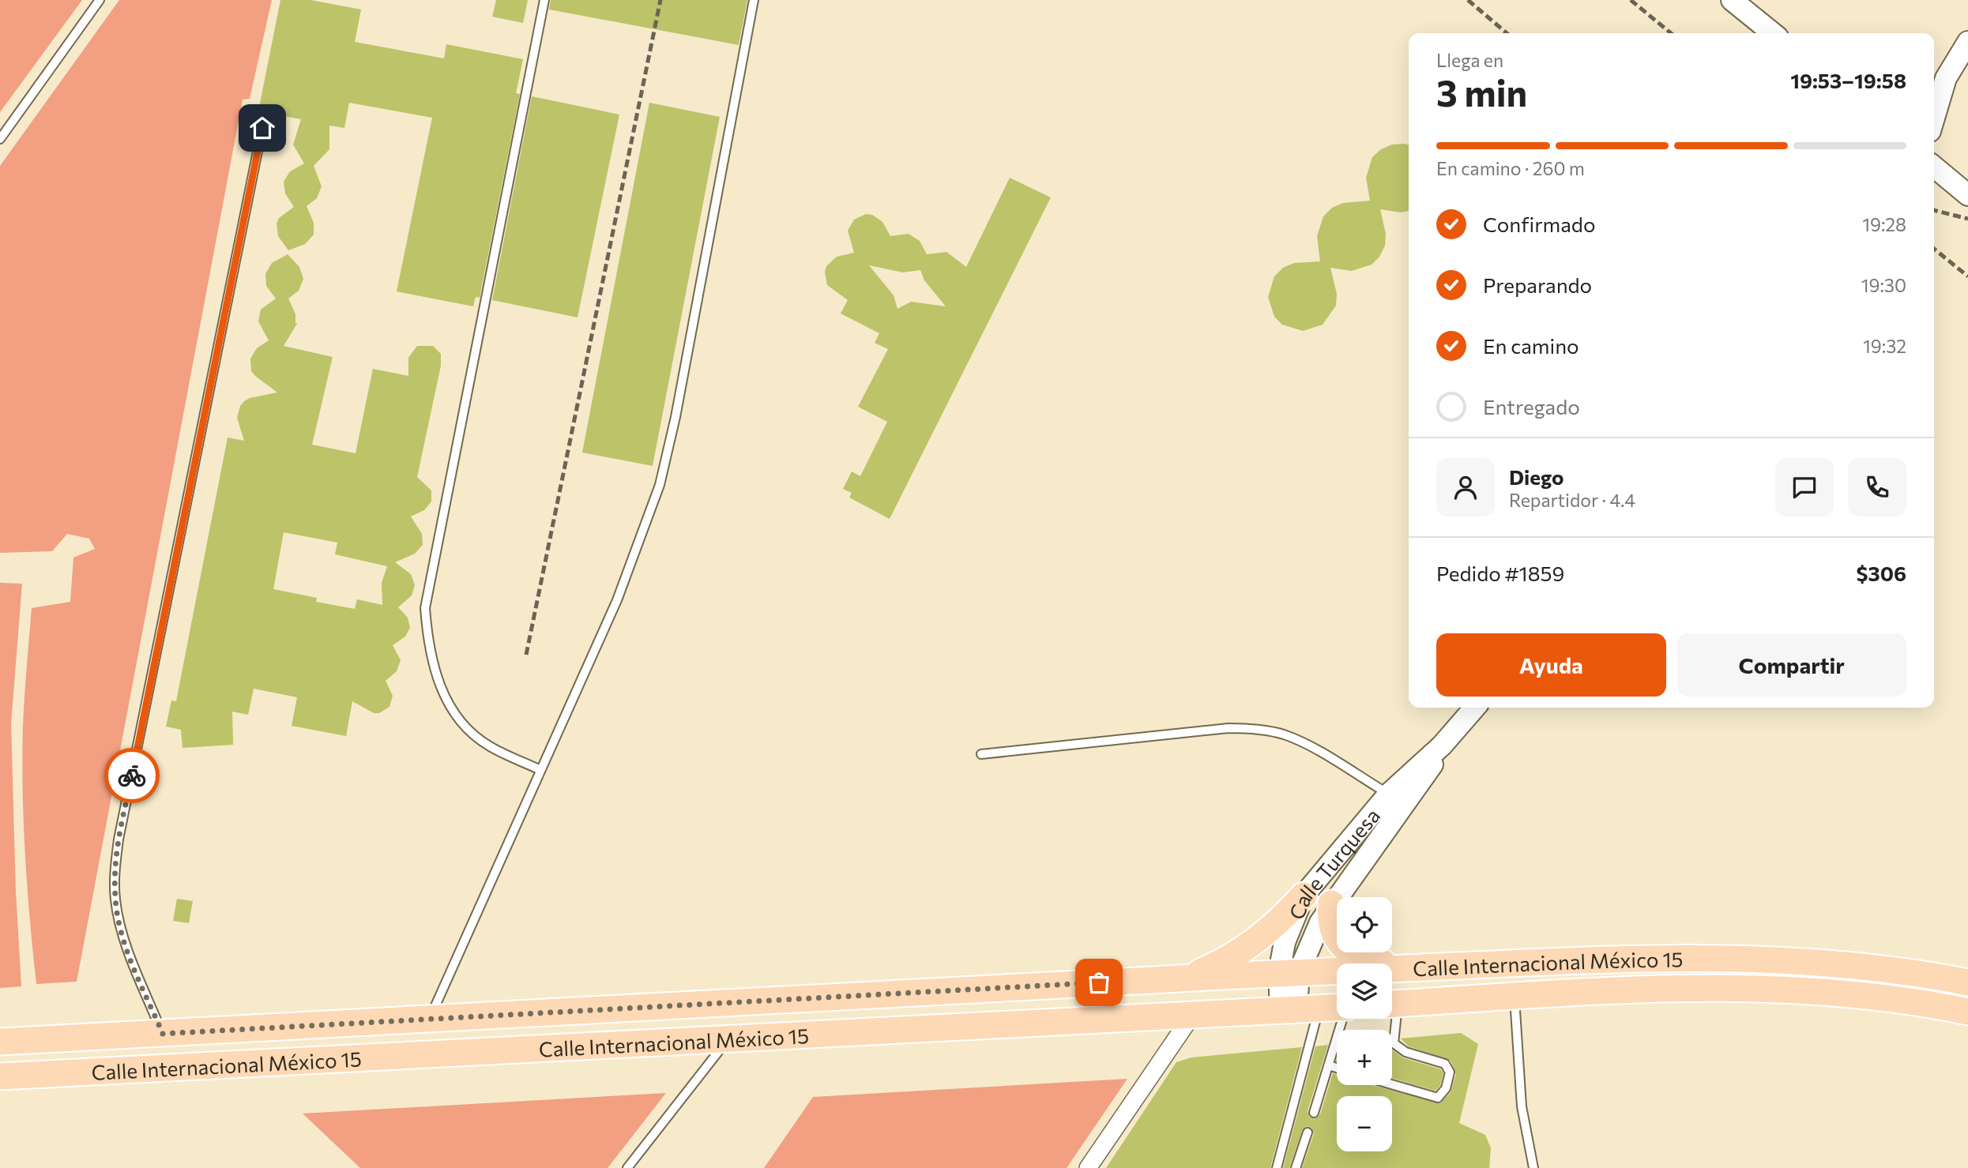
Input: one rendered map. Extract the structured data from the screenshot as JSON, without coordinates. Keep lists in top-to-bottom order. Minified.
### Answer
{"streets":{"main road":["Calle Internacional México 15"],"street":["Calle Turquesa"]},"crossings":[["Calle Turquesa","Calle Internacional México 15"]],"page":{"heading":["3 min","Llega en","19:53–19:58"],"panel":["Diego","Repartidor · 4.4","Pedido #1859","$306"],"bar":"En camino · 260 m","list":[["Confirmado","19:28"],["Preparando","19:30"],["En camino","19:32"],"Entregado"],"buttons":["Ayuda","Compartir"],"map_buttons":["+","−"]}}
